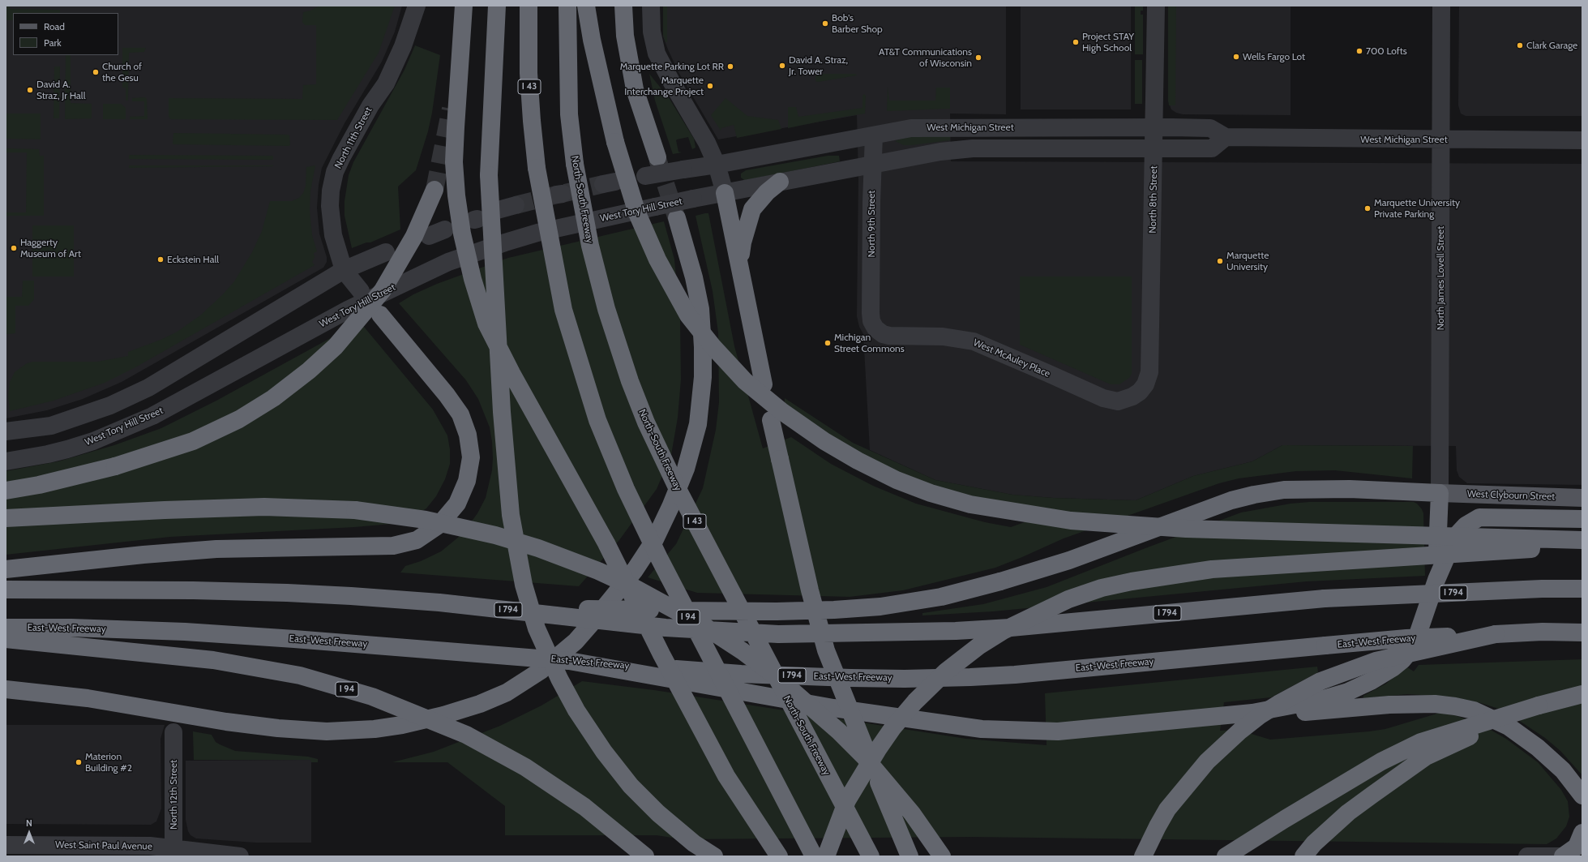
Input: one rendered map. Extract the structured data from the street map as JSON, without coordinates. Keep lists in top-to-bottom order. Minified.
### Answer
{"streets":{"highway":["I 43","North-South Freeway","I 794","I 94","East-West Freeway"],"main road":["West Clybourn Street"],"street":["West Michigan Street","North 11th Street","North 8th Street","West Tory Hill Street","North 9th Street","North James Lovell Street","West McAuley Place","North 12th Street","West Saint Paul Avenue"]},"crossings":[["West Michigan Street","North 8th Street"],["West Michigan Street","West Tory Hill Street"],["West Michigan Street","North 9th Street"],["West Michigan Street","North James Lovell Street"],["North 8th Street","West McAuley Place"],["North 9th Street","West McAuley Place"],["North James Lovell Street","West Clybourn Street"],["North 12th Street","West Saint Paul Avenue"]],"places":["Bob's Barber Shop","Project STAY High School","Clark Garage","700 Lofts","Wells Fargo Lot","AT&T Communications of Wisconsin","David A. Straz, Jr. Tower","Marquette Parking Lot RR","Church of the Gesu","Marquette Interchange Project","David A. Straz, Jr Hall","Marquette University Private Parking","Haggerty Museum of Art","Eckstein Hall","Marquette University","Michigan Street Commons","Materion Building #2"],"legend":["Road","Park"],"north":"top"}
